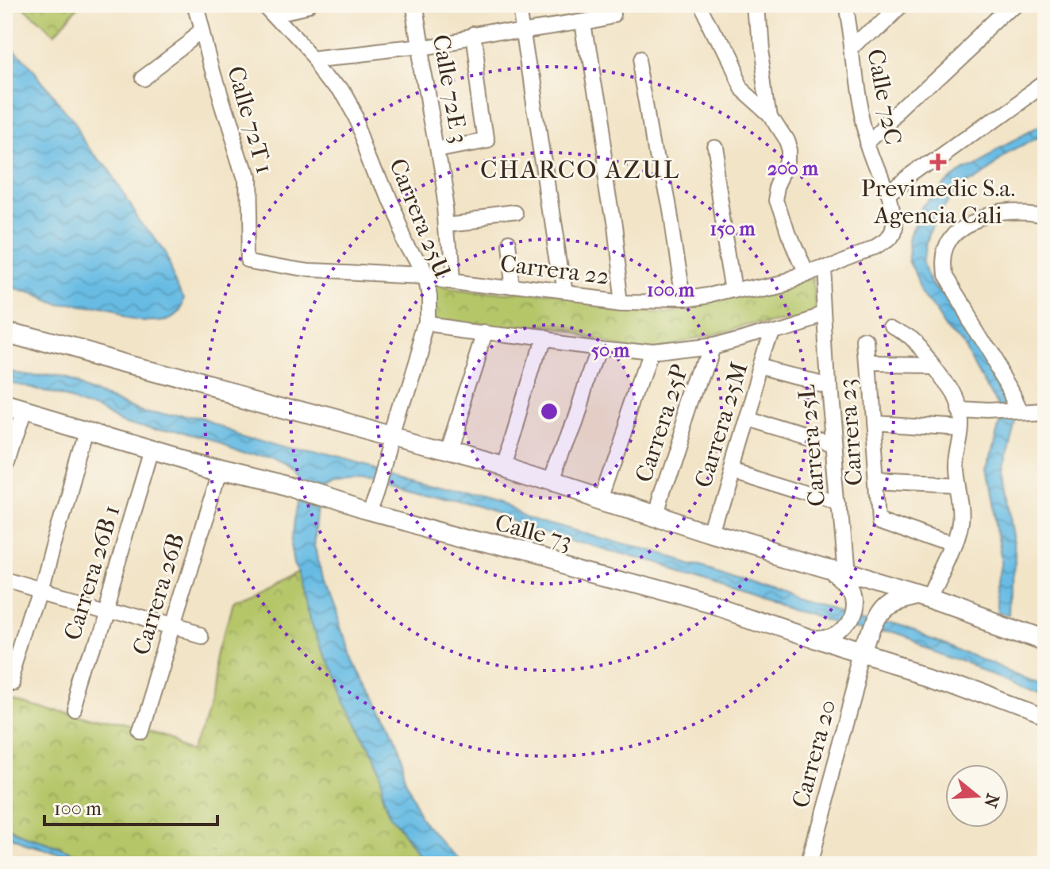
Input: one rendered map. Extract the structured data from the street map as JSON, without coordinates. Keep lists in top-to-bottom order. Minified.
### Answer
{"streets":{"main road":["Calle 73"],"street":["Calle 72E 3","Calle 72C","Calle 72T 1","Carrera 25U","Carrera 22","Carrera 25P","Carrera 25M","Carrera 23","Carrera 25L","Carrera 26B 1","Carrera 26B","Carrera 20"]},"crossings":[["Calle 72E 3","Carrera 25U"],["Calle 72C","Carrera 22"],["Calle 72T 1","Carrera 22"],["Carrera 25U","Carrera 22"],["Carrera 25U","Calle 73"],["Carrera 22","Carrera 25L"],["Calle 73","Carrera 26B 1"],["Calle 73","Carrera 26B"],["Calle 73","Carrera 20"]],"districts":["CHARCO AZUL"],"places":{"health":["Previmedic S.a. Agencia Cali"]},"scale_bar":"100 m","north":"right","rings":["200 m","150 m","100 m","50 m"]}
